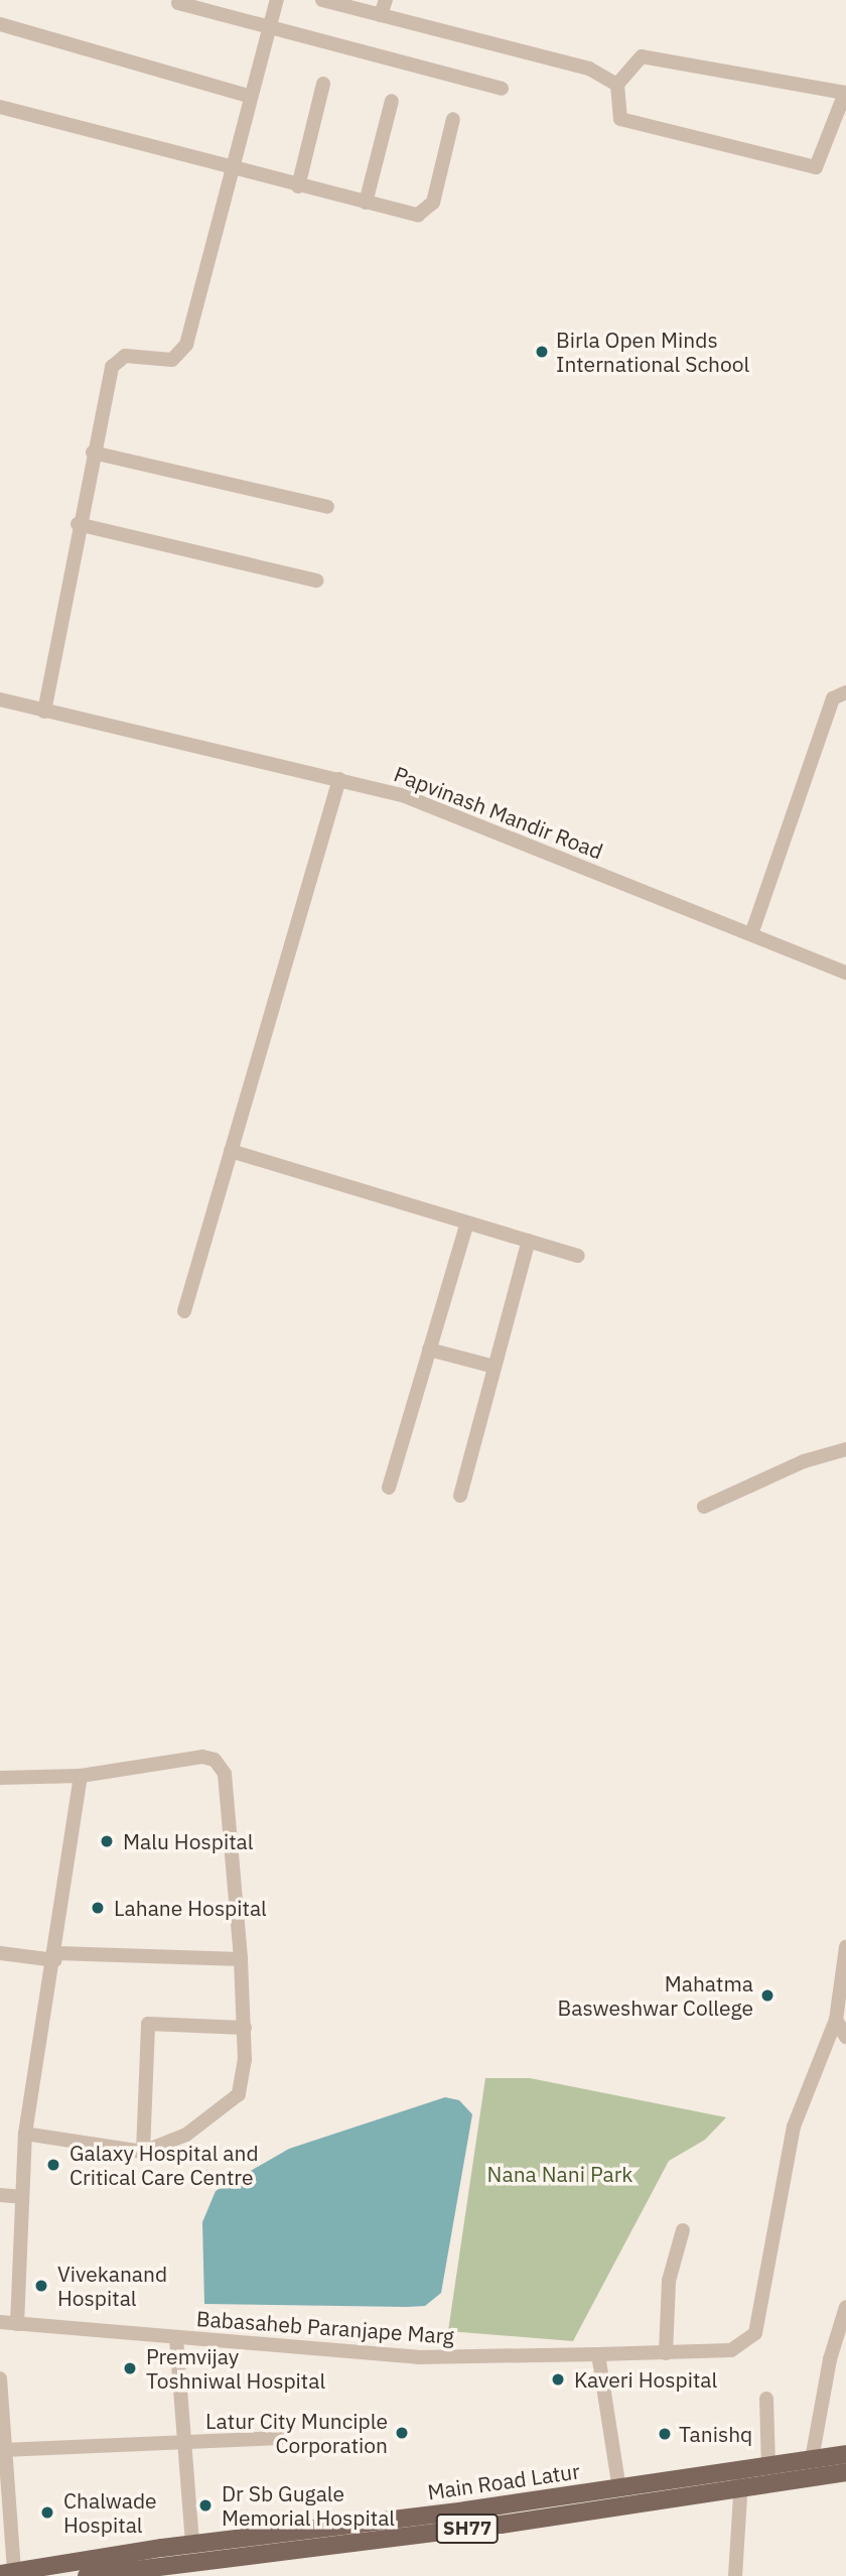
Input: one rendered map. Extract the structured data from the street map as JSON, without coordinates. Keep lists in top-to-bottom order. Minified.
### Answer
{"streets":{"main road":["Main Road Latur","SH77"],"street":["Papvinash Mandir Road","Babasaheb Paranjape Marg"]},"parks":["Nana Nani Park"],"places":["Birla Open Minds International School","Malu Hospital","Lahane Hospital","Mahatma Basweshwar College","Galaxy Hospital and Critical Care Centre","Vivekanand Hospital","Premvijay Toshniwal Hospital","Kaveri Hospital","Latur City Munciple Corporation","Tanishq","Dr Sb Gugale Memorial Hospital","Chalwade Hospital"]}
